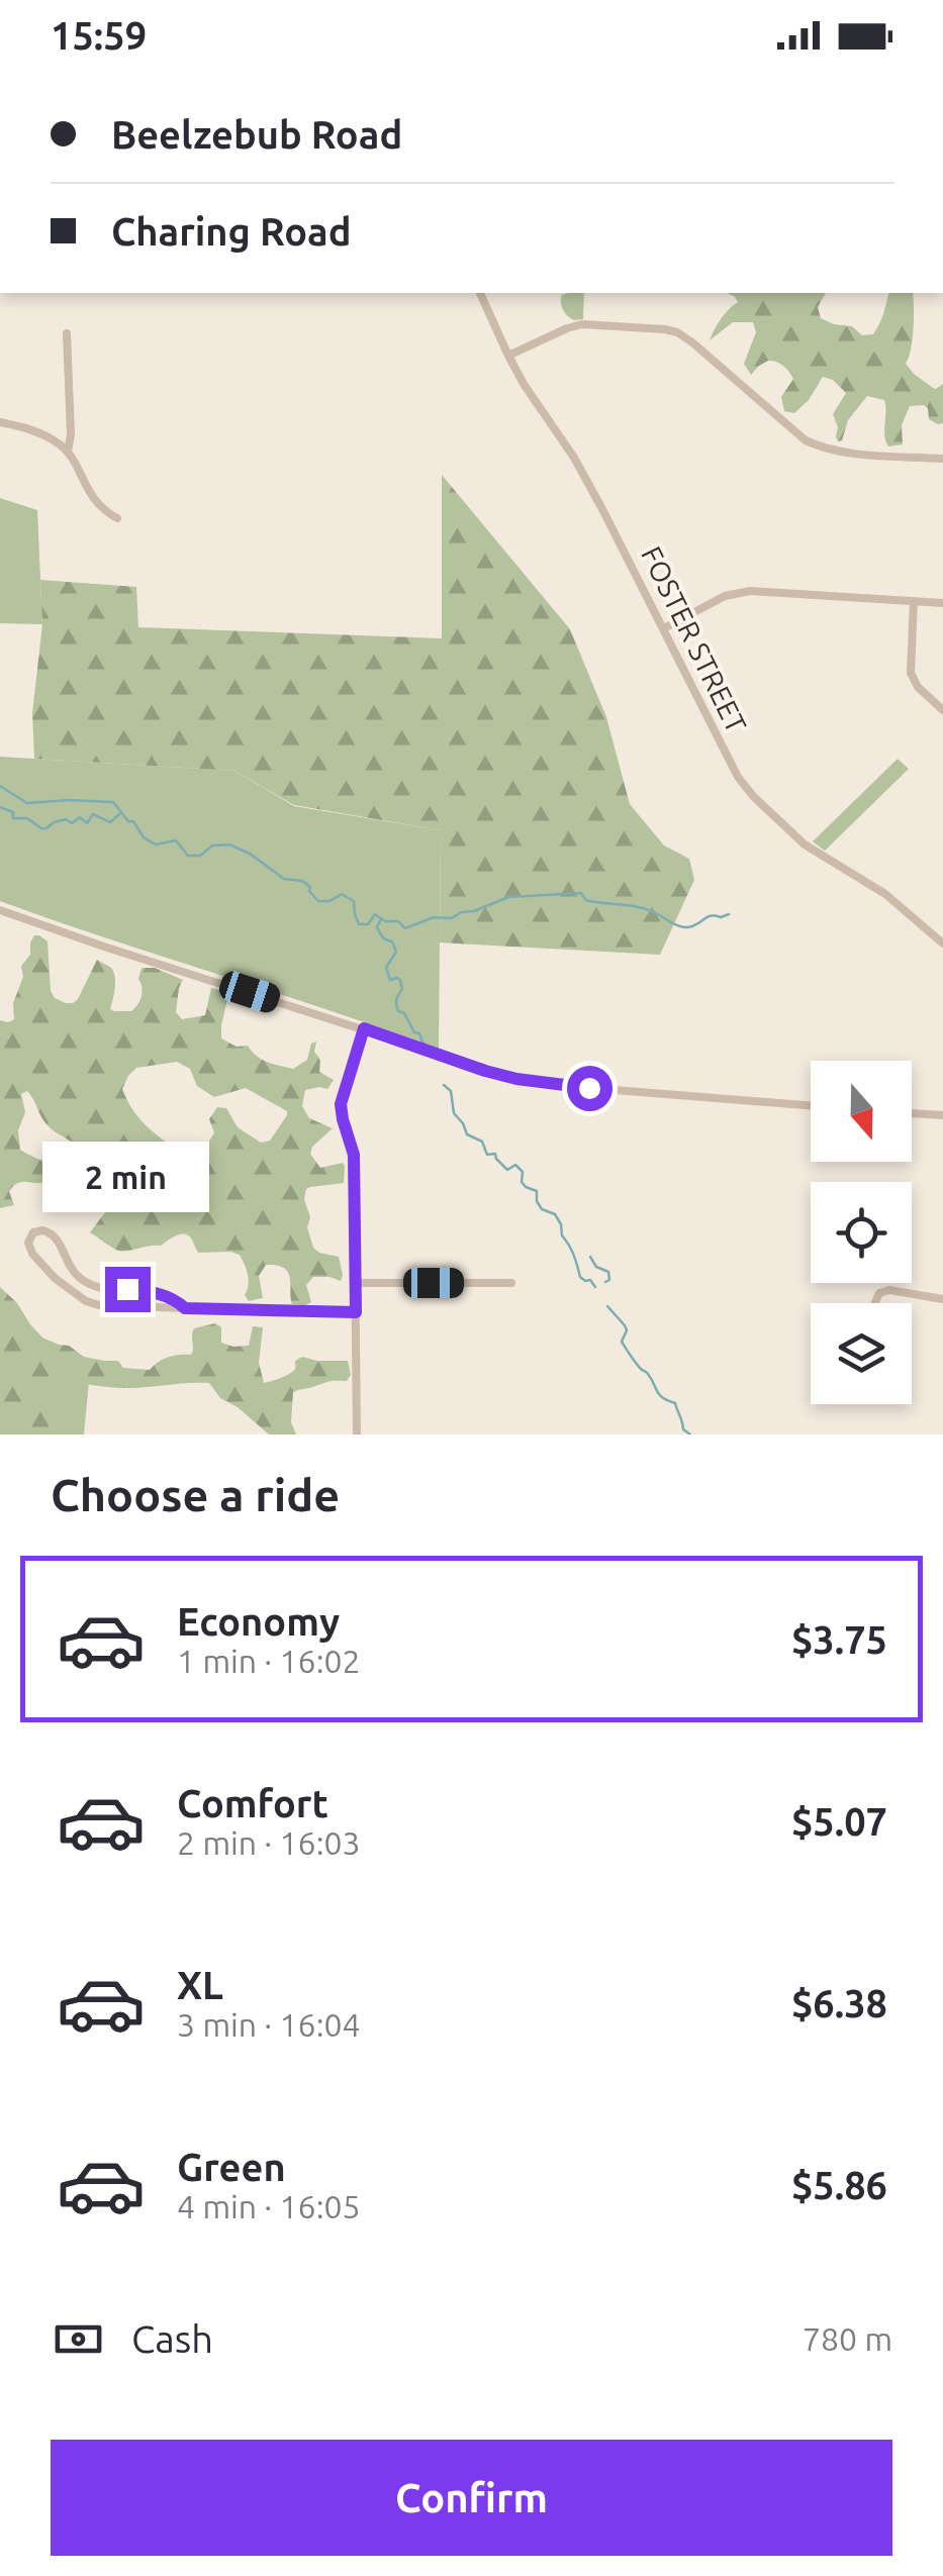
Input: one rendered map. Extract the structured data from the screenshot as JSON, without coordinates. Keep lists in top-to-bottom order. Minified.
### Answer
{"streets":{"street":["FOSTER STREET"]},"north":"bottom","page":{"status":"15:59","banner":["Beelzebub Road","Charing Road"],"bubble":"2 min","heading":"Choose a ride","list":[{"name":"Economy","note":"1 min · 16:02","value":"$3.75"},{"name":"Comfort","note":"2 min · 16:03","value":"$5.07"},{"name":"XL","note":"3 min · 16:04","value":"$6.38"},{"name":"Green","note":"4 min · 16:05","value":"$5.86"}],"pay":["Cash","780 m"],"buttons":"Confirm"}}
